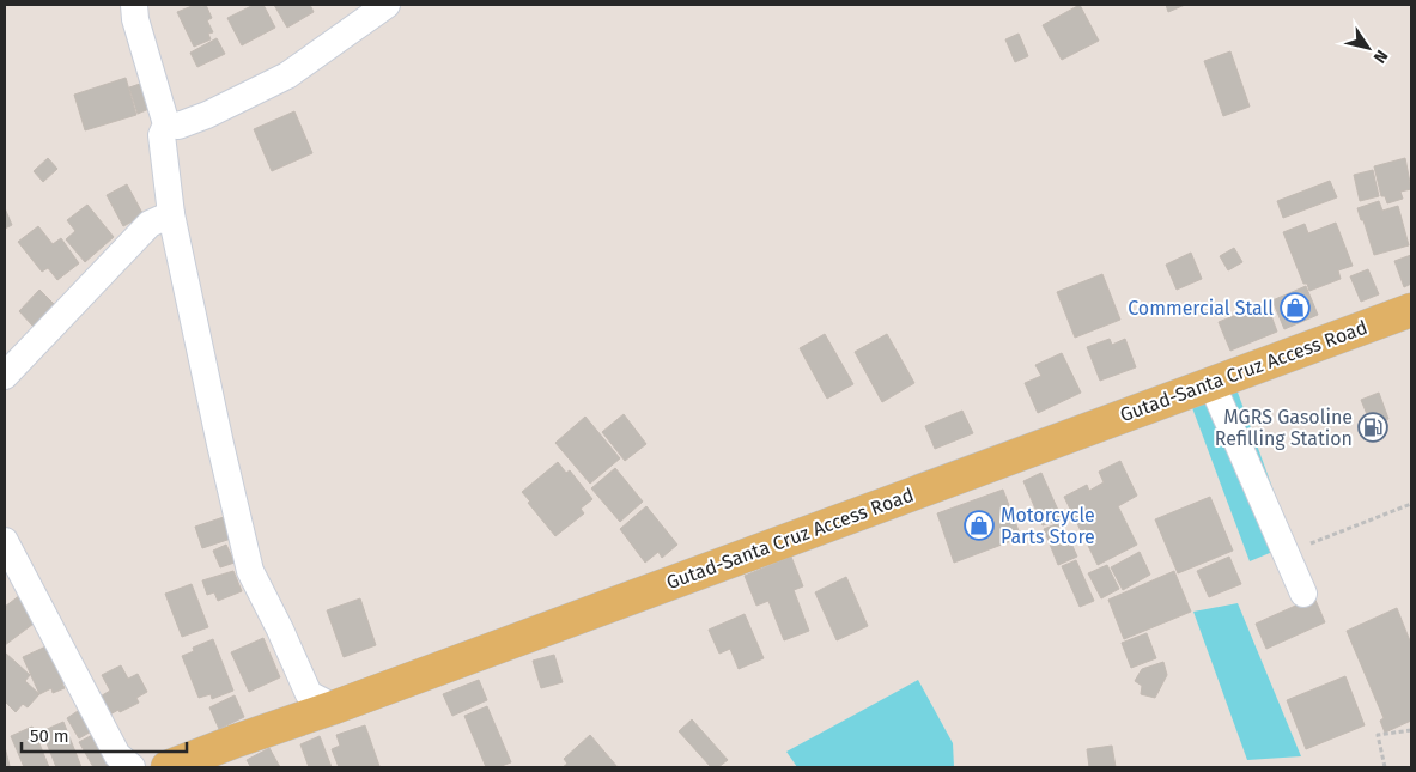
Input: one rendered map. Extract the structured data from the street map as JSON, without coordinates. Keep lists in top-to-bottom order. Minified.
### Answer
{"streets":{"main road":["Gutad-Santa Cruz Access Road"]},"places":{"shop":["Commercial Stall","Motorcycle Parts Store"],"fuel station":["MGRS Gasoline Refilling Station"]},"scale_bar":"50 m","north":"bottom right"}
